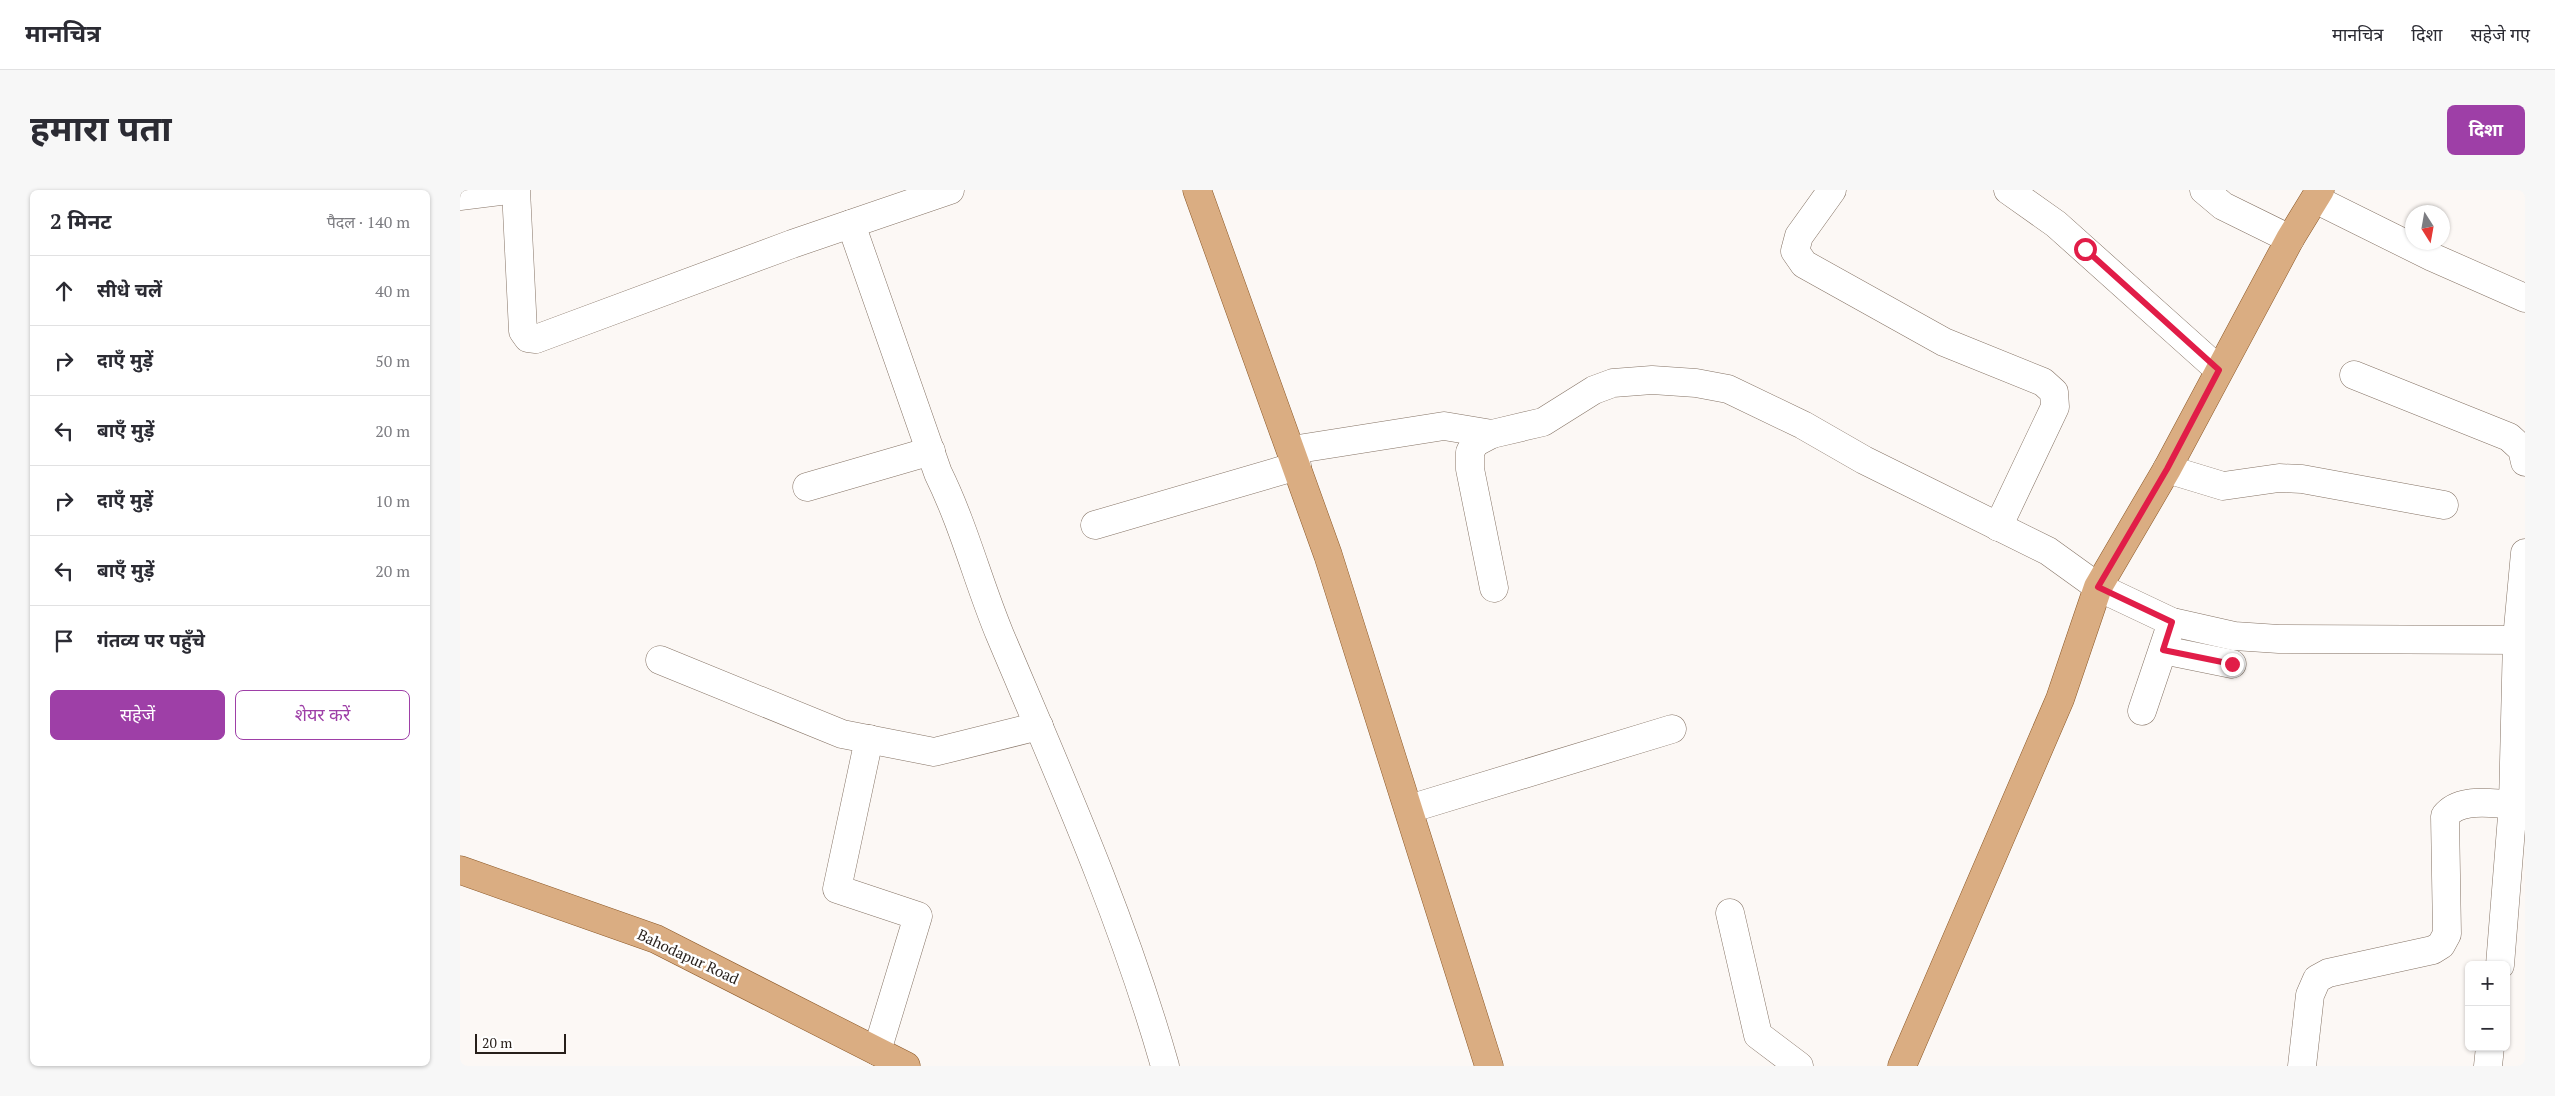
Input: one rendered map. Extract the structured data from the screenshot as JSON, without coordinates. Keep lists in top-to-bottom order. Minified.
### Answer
{"streets":{"main road":["Bahodapur Road"]},"scale_bar":"20 m","north":"bottom","page":{"header":"मानचित्र","nav":["मानचित्र","दिशा","सहेजे गए"],"title":"हमारा पता","buttons":["दिशा",["सहेजें","शेयर करें"]],"heading":["2 मिनट","पैदल · 140 m"],"list":[["सीधे चलें","40 m"],["दाएँ मुड़ें","50 m"],["बाएँ मुड़ें","20 m"],["दाएँ मुड़ें","10 m"],["बाएँ मुड़ें","20 m"],"गंतव्य पर पहुँचे"],"map_buttons":["+","−"],"scale":"20 m"}}
